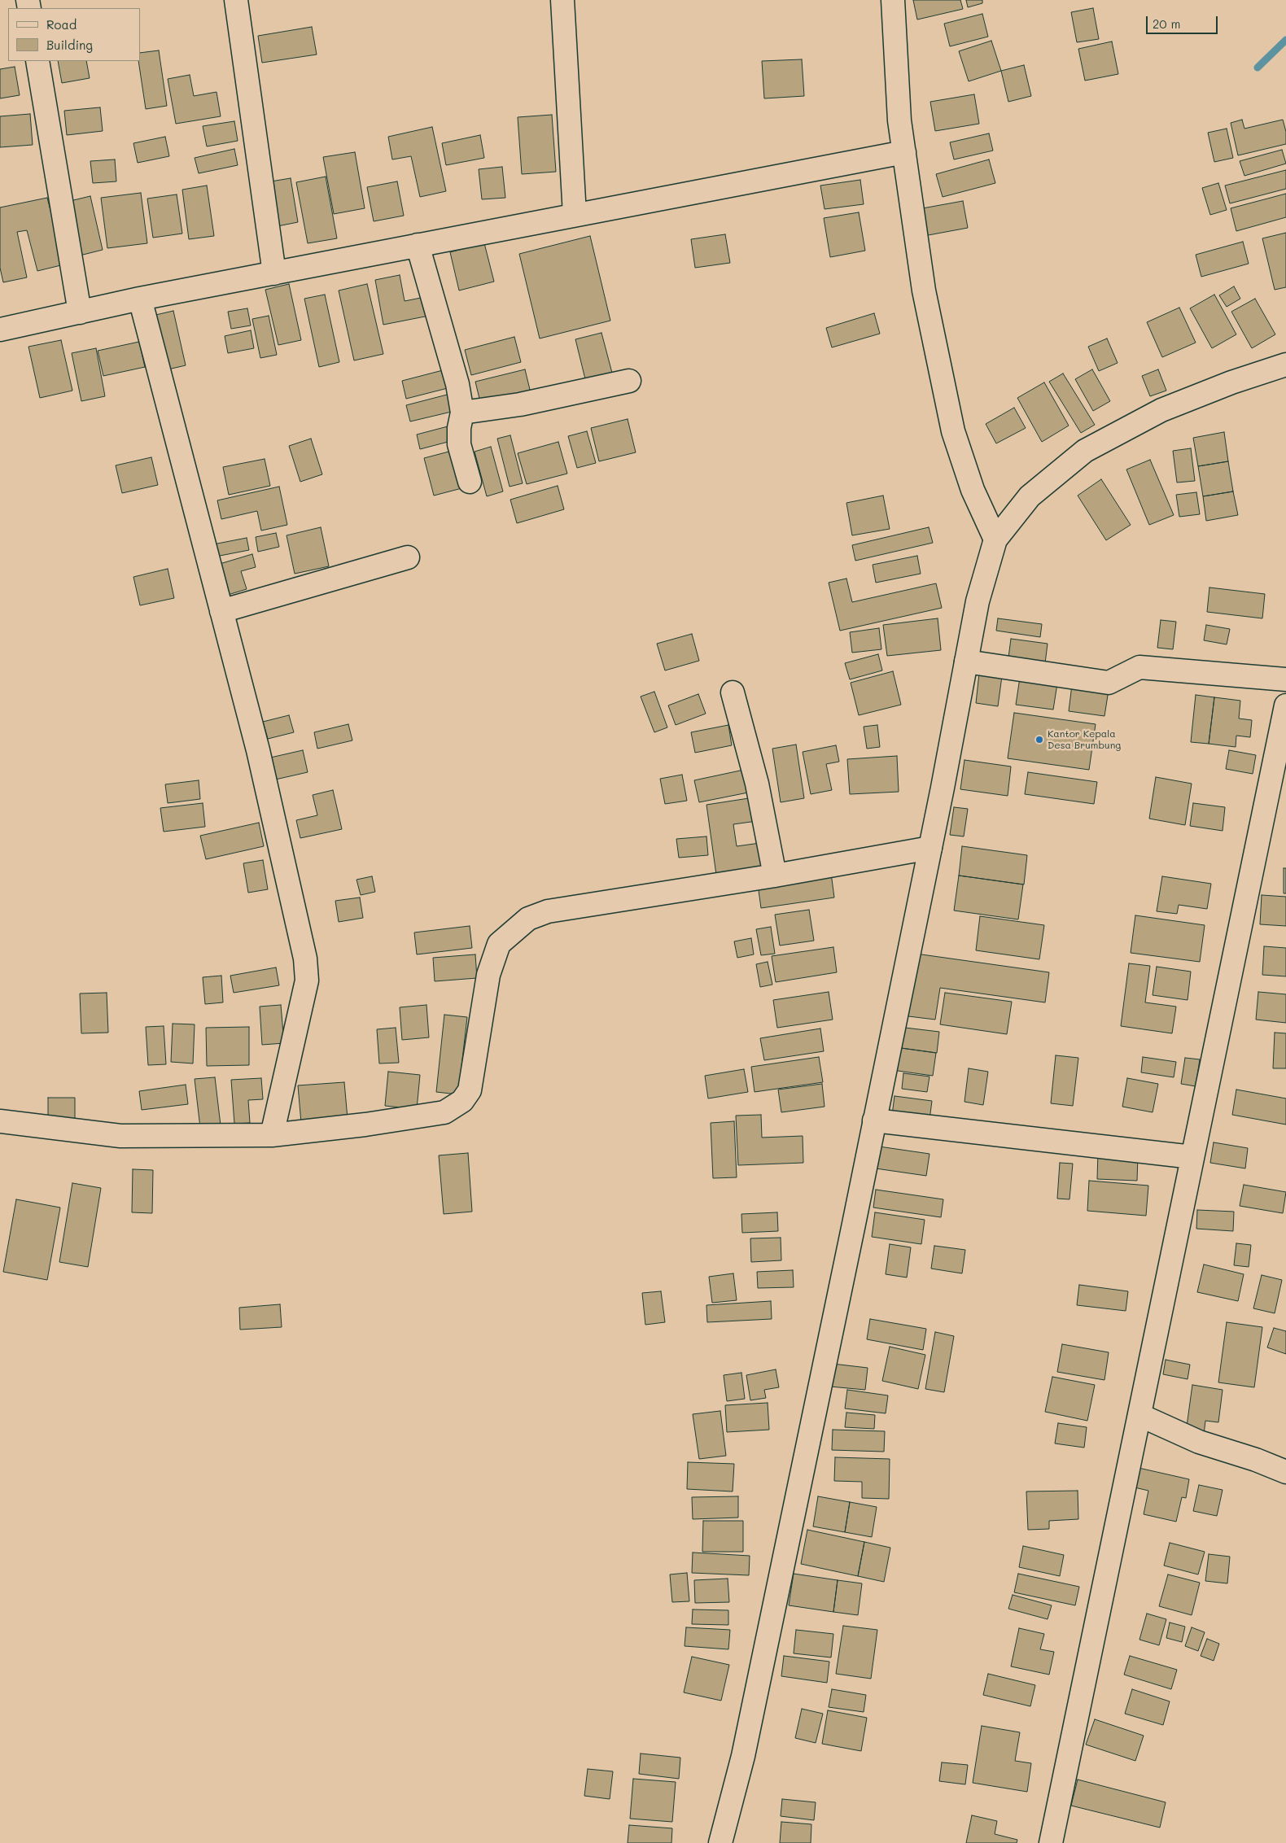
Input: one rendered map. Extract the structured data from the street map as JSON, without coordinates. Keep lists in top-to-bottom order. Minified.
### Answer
{"places":["Kantor Kepala Desa Brumbung"],"legend":["Road","Building"],"scale_bar":"20 m"}
